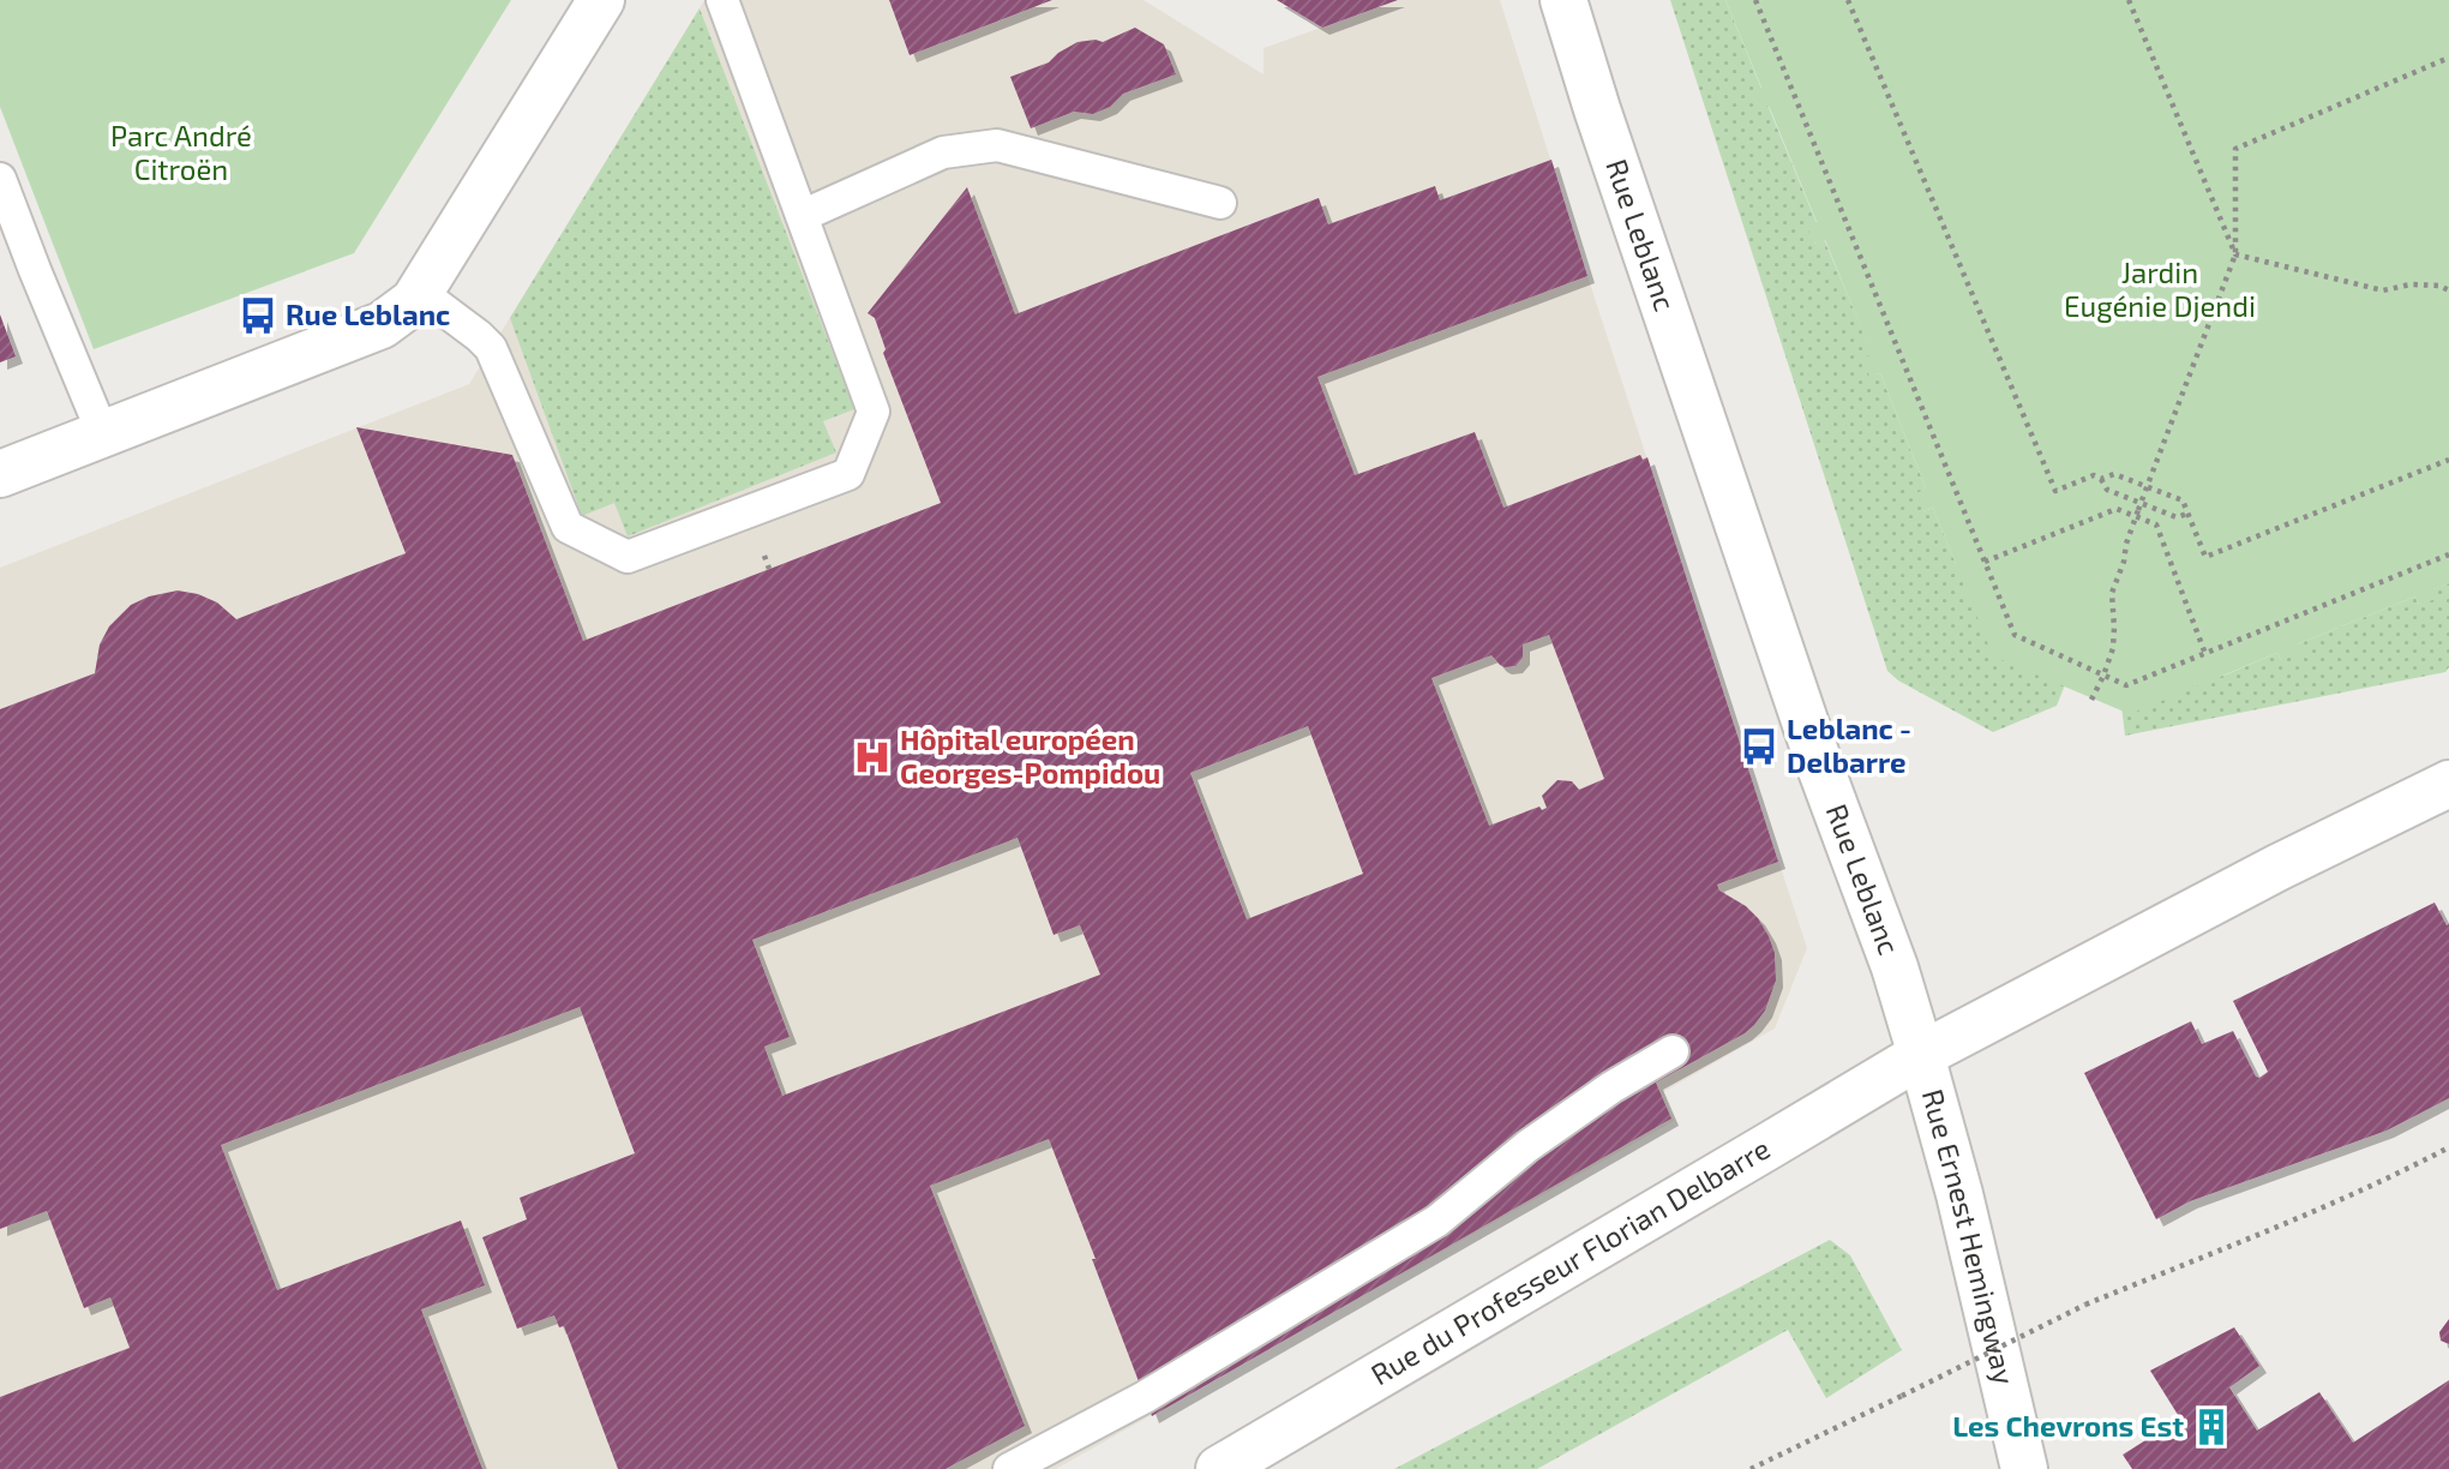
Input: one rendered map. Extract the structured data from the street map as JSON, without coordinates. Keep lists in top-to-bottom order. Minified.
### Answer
{"streets":{"street":["Rue Leblanc","Rue Ernest Hemingway","Rue du Professeur Florian Delbarre"]},"crossings":[["Rue Leblanc","Rue Ernest Hemingway"],["Rue Leblanc","Rue du Professeur Florian Delbarre"],["Rue Ernest Hemingway","Rue du Professeur Florian Delbarre"]],"parks":["Parc André Citroën","Jardin Eugénie Djendi"],"places":{"bus stop":["Rue Leblanc","Leblanc - Delbarre"],"hospital":["Hôpital européen Georges-Pompidou"],"building":["Les Chevrons Est"]}}
